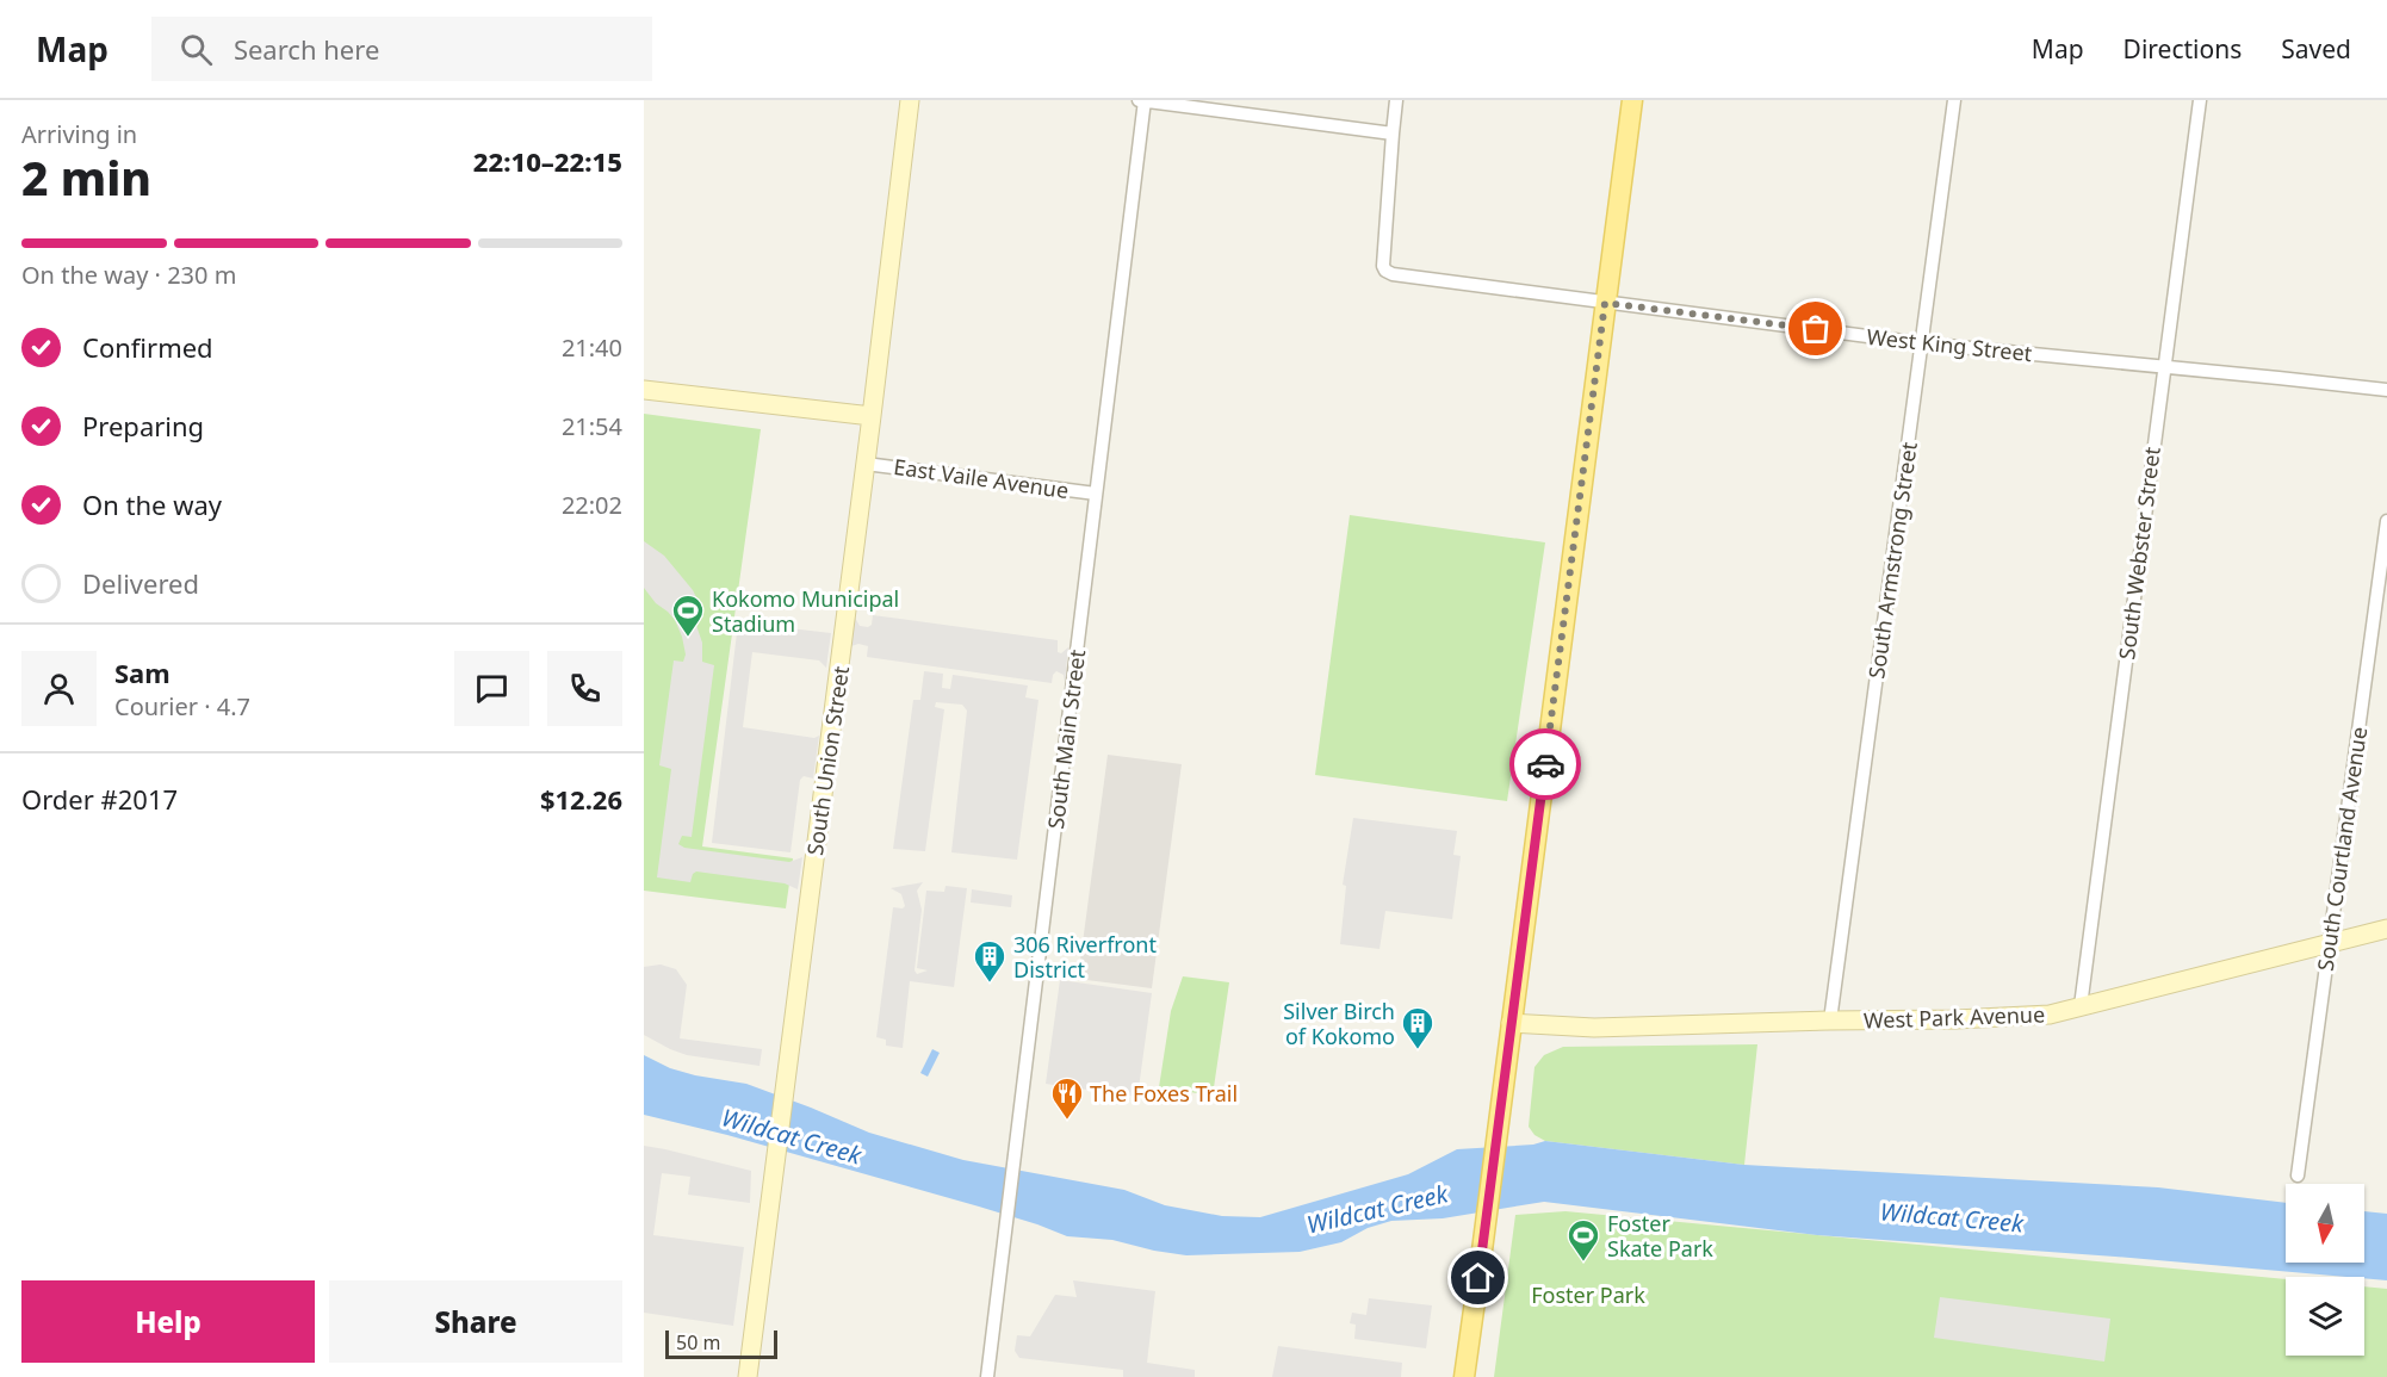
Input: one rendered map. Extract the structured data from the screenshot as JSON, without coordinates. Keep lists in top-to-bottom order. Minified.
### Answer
{"streets":{"street":["West King Street","East Vaile Avenue","South Webster Street","South Armstrong Street","South Main Street","South Union Street","South Courtland Avenue","West Park Avenue"]},"crossings":[["West King Street","South Webster Street"],["West King Street","South Armstrong Street"],["East Vaile Avenue","South Main Street"],["East Vaile Avenue","South Union Street"],["South Webster Street","West Park Avenue"],["South Armstrong Street","West Park Avenue"],["South Courtland Avenue","West Park Avenue"]],"water":["Wildcat Creek"],"parks":["Foster Park"],"places":{"sports":["Kokomo Municipal Stadium","Foster Skate Park"],"building":["306 Riverfront District","Silver Birch of Kokomo"],"restaurant":["The Foxes Trail"]},"scale_bar":"50 m","north":"bottom","page":{"header":"Map","search":"Search here","nav":["Map","Directions","Saved"],"heading":["2 min","Arriving in","22:10–22:15"],"panel":["Sam","Courier · 4.7","Order #2017","$12.26"],"bar":"On the way · 230 m","list":[["Confirmed","21:40"],["Preparing","21:54"],["On the way","22:02"],"Delivered"],"buttons":["Help","Share"],"scale":"50 m"}}
